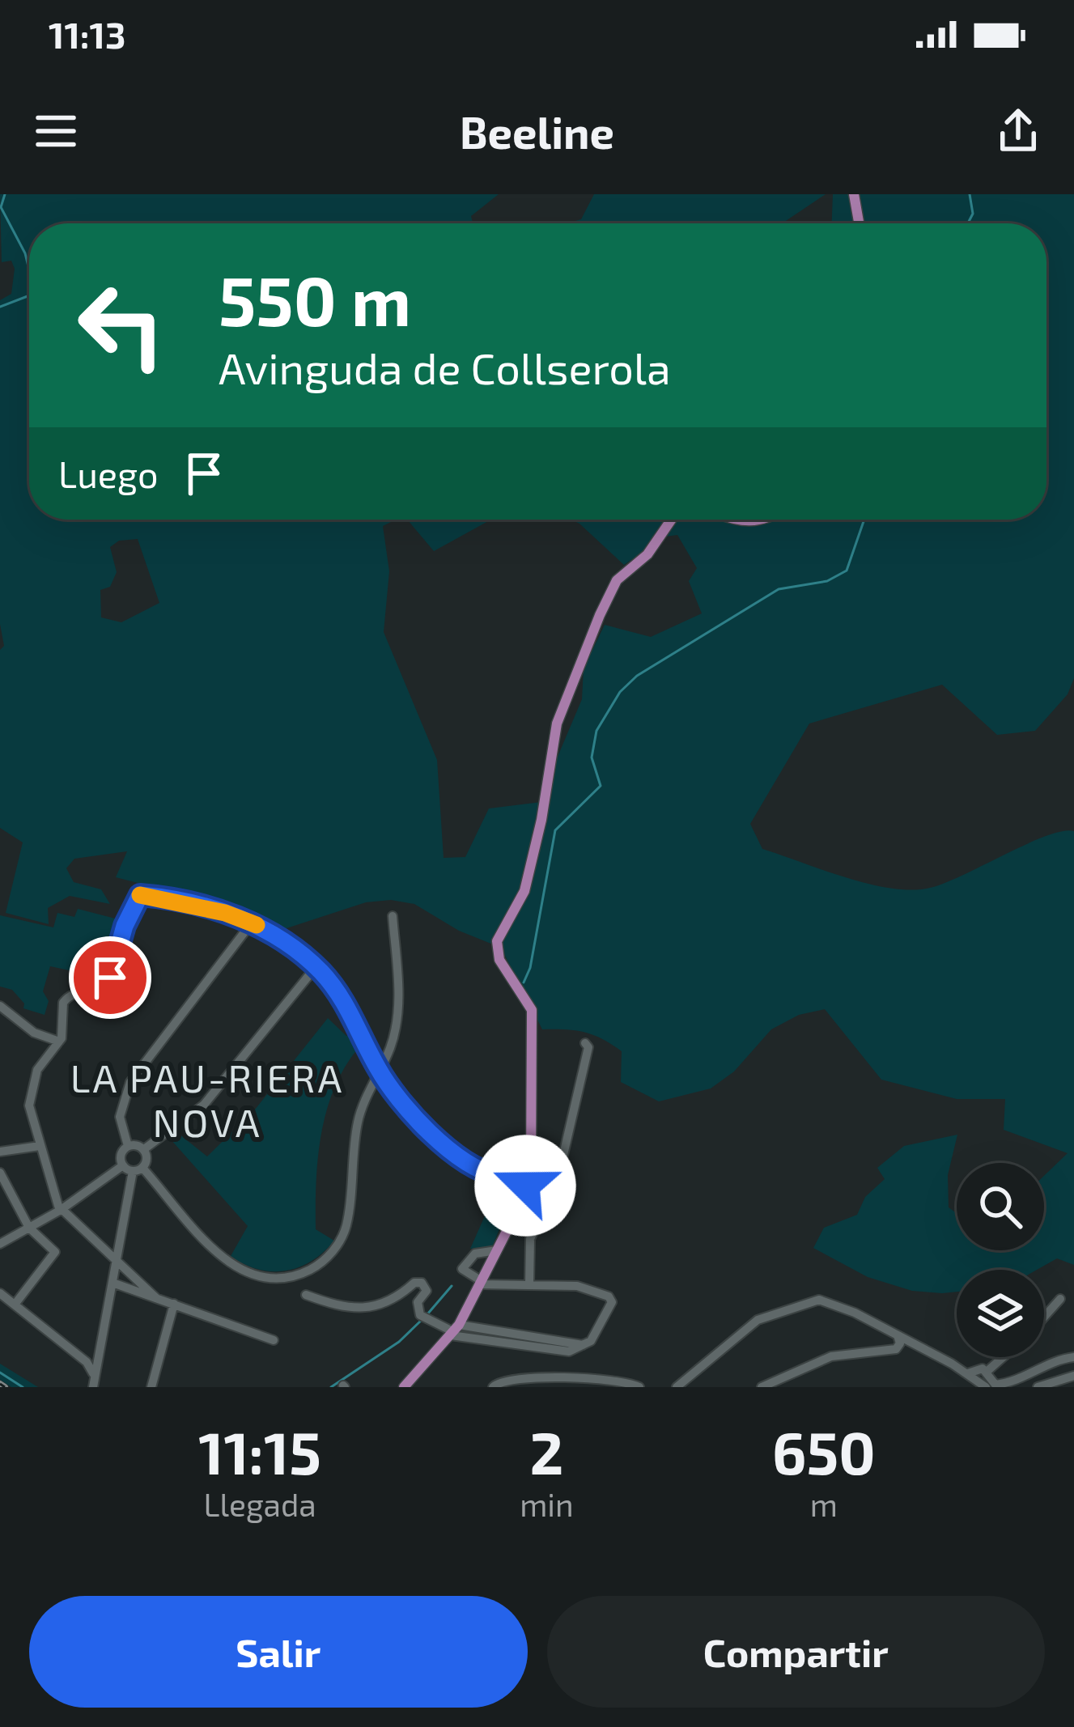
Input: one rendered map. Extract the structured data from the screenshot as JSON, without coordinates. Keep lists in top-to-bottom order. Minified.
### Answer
{"districts":["LA PAU-RIERA NOVA"],"page":{"status":"11:13","header":"Beeline","turn":["550 m","Avinguda de Collserola"],"then":"Luego","eta":["11:15","Llegada","2","min","650","m"],"buttons":["Salir","Compartir"]}}
